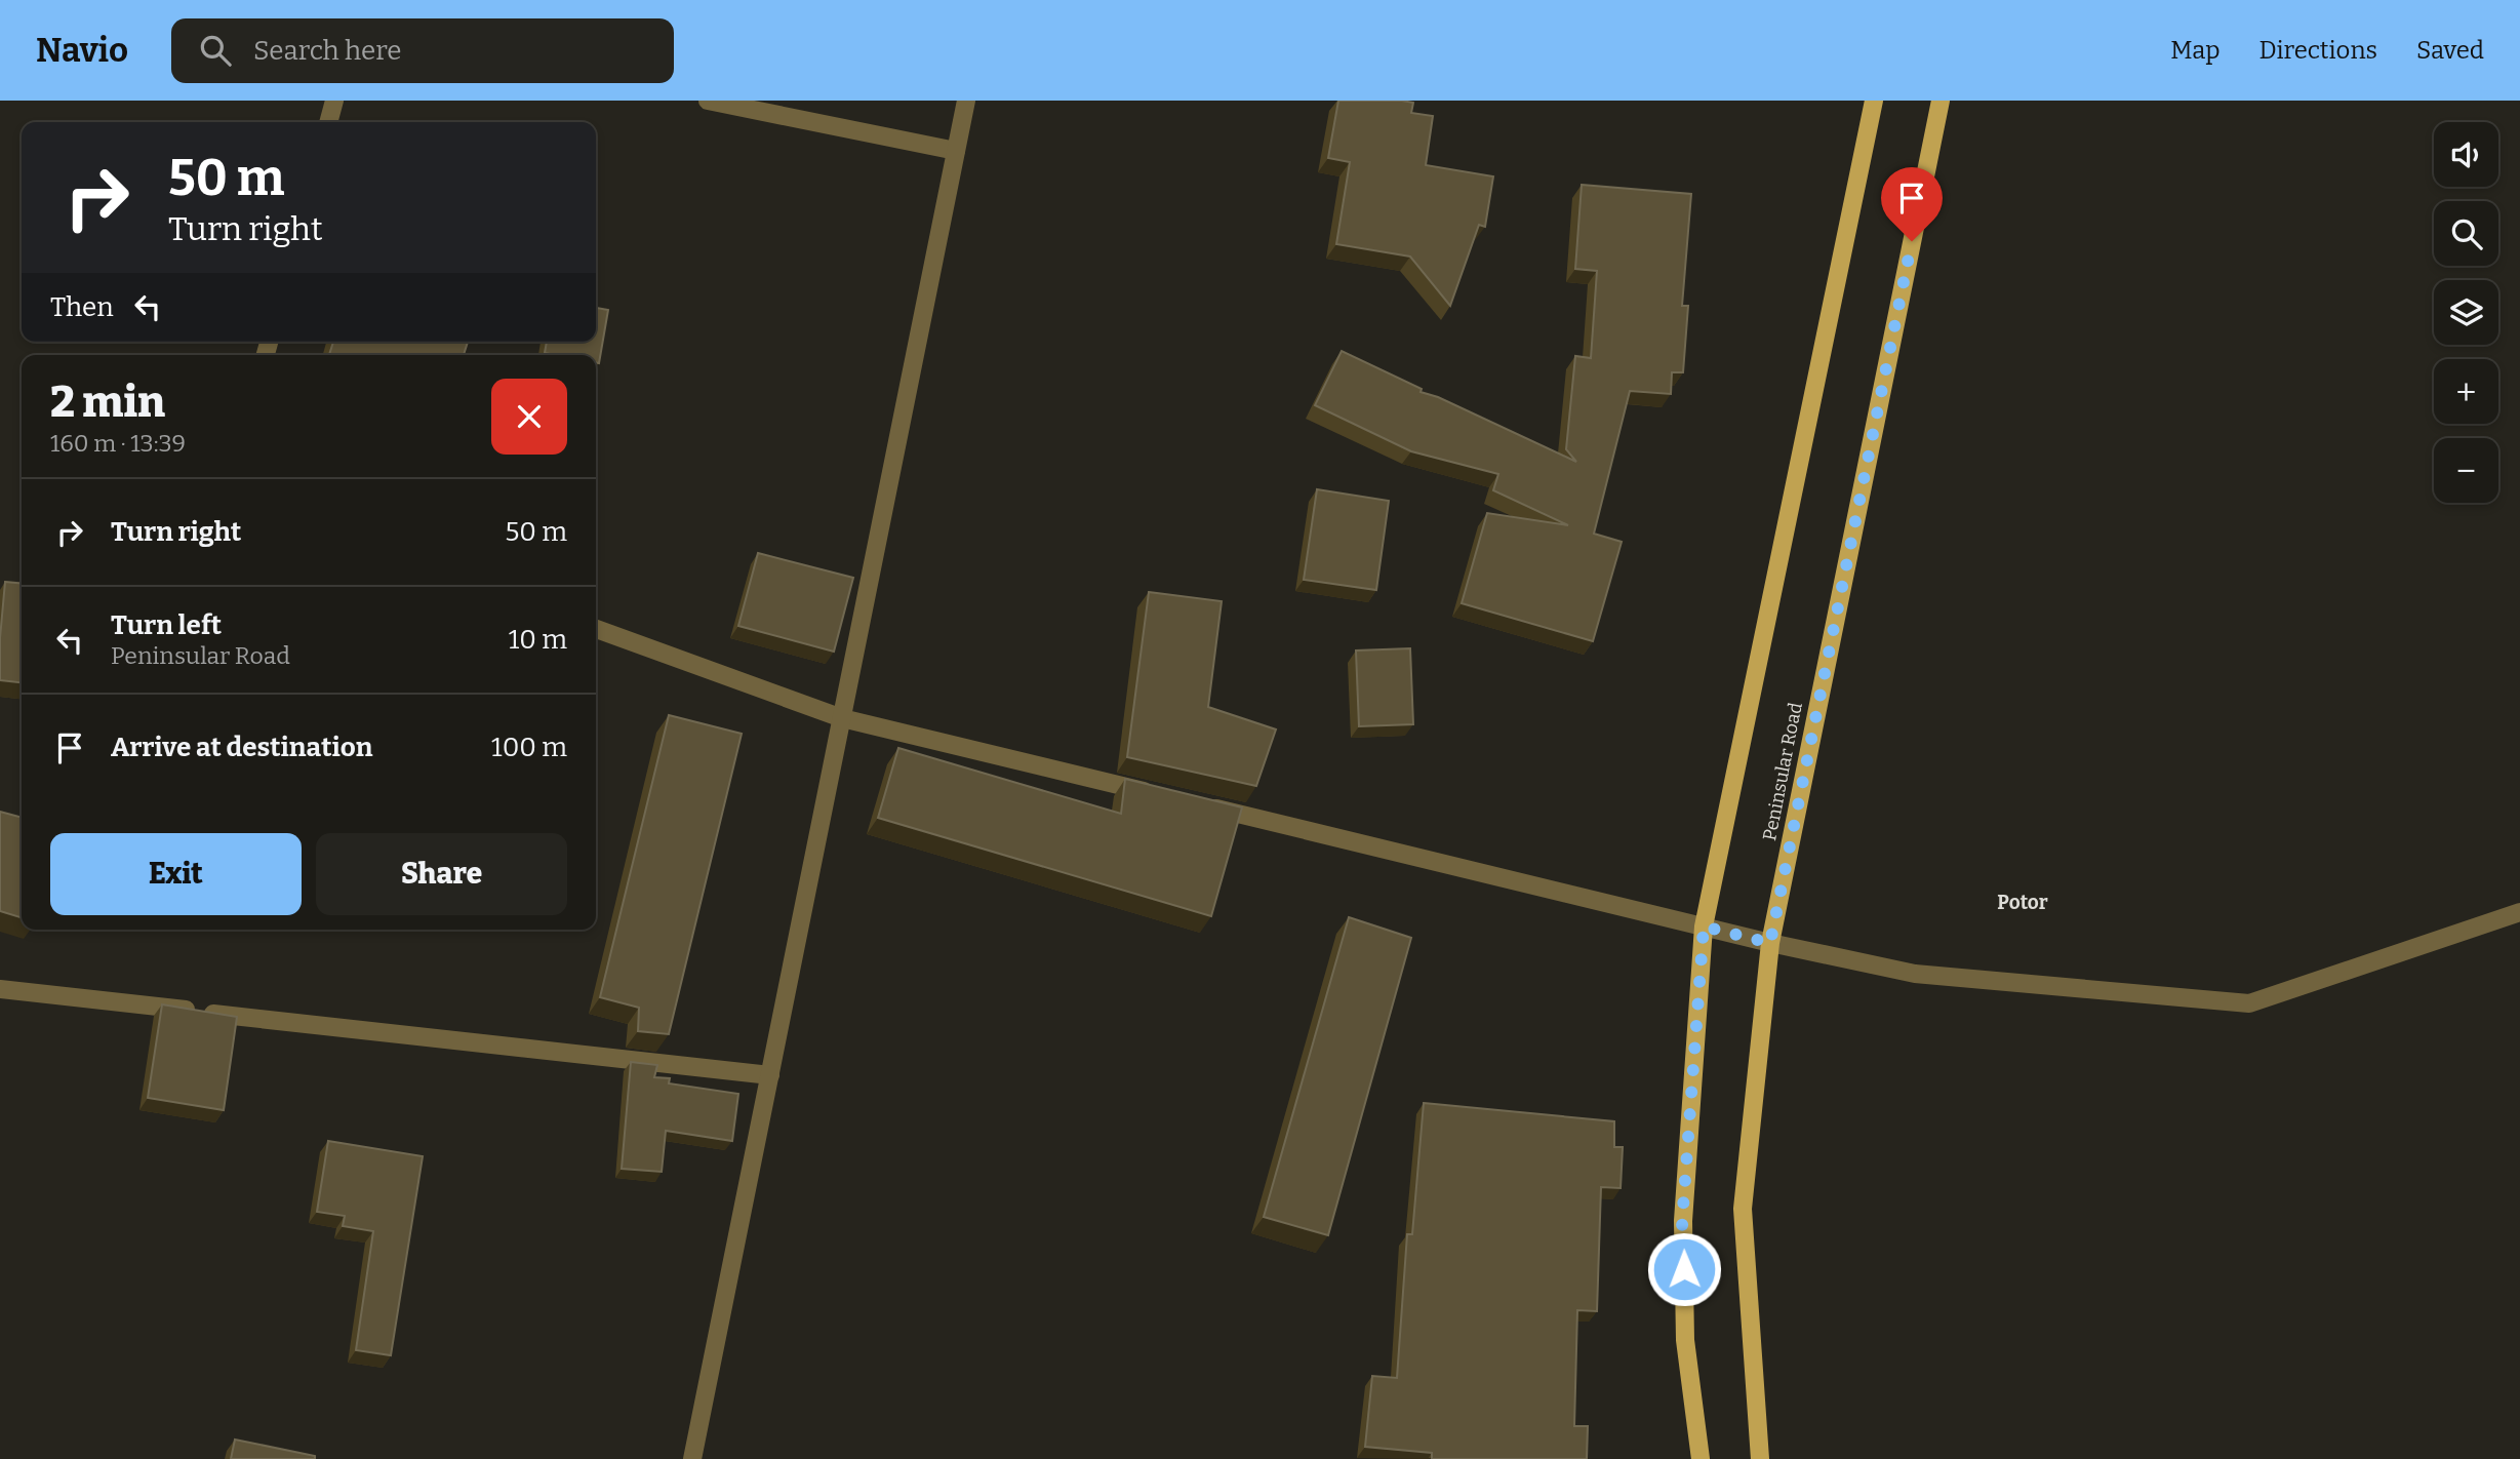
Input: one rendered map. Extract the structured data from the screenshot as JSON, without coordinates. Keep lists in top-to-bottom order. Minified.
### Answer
{"streets":{"main road":["Peninsular Road"]},"districts":["Potor"],"page":{"header":"Navio","search":"Search here","nav":["Map","Directions","Saved"],"map_buttons":["+","−"],"turn":["50 m","Turn right"],"then":"Then","heading":["2 min","160 m · 13:39"],"list":[{"name":"Turn right","value":"50 m"},{"name":"Turn left","note":"Peninsular Road","value":"10 m"},{"name":"Arrive at destination","value":"100 m"}],"buttons":["Exit","Share"]}}
